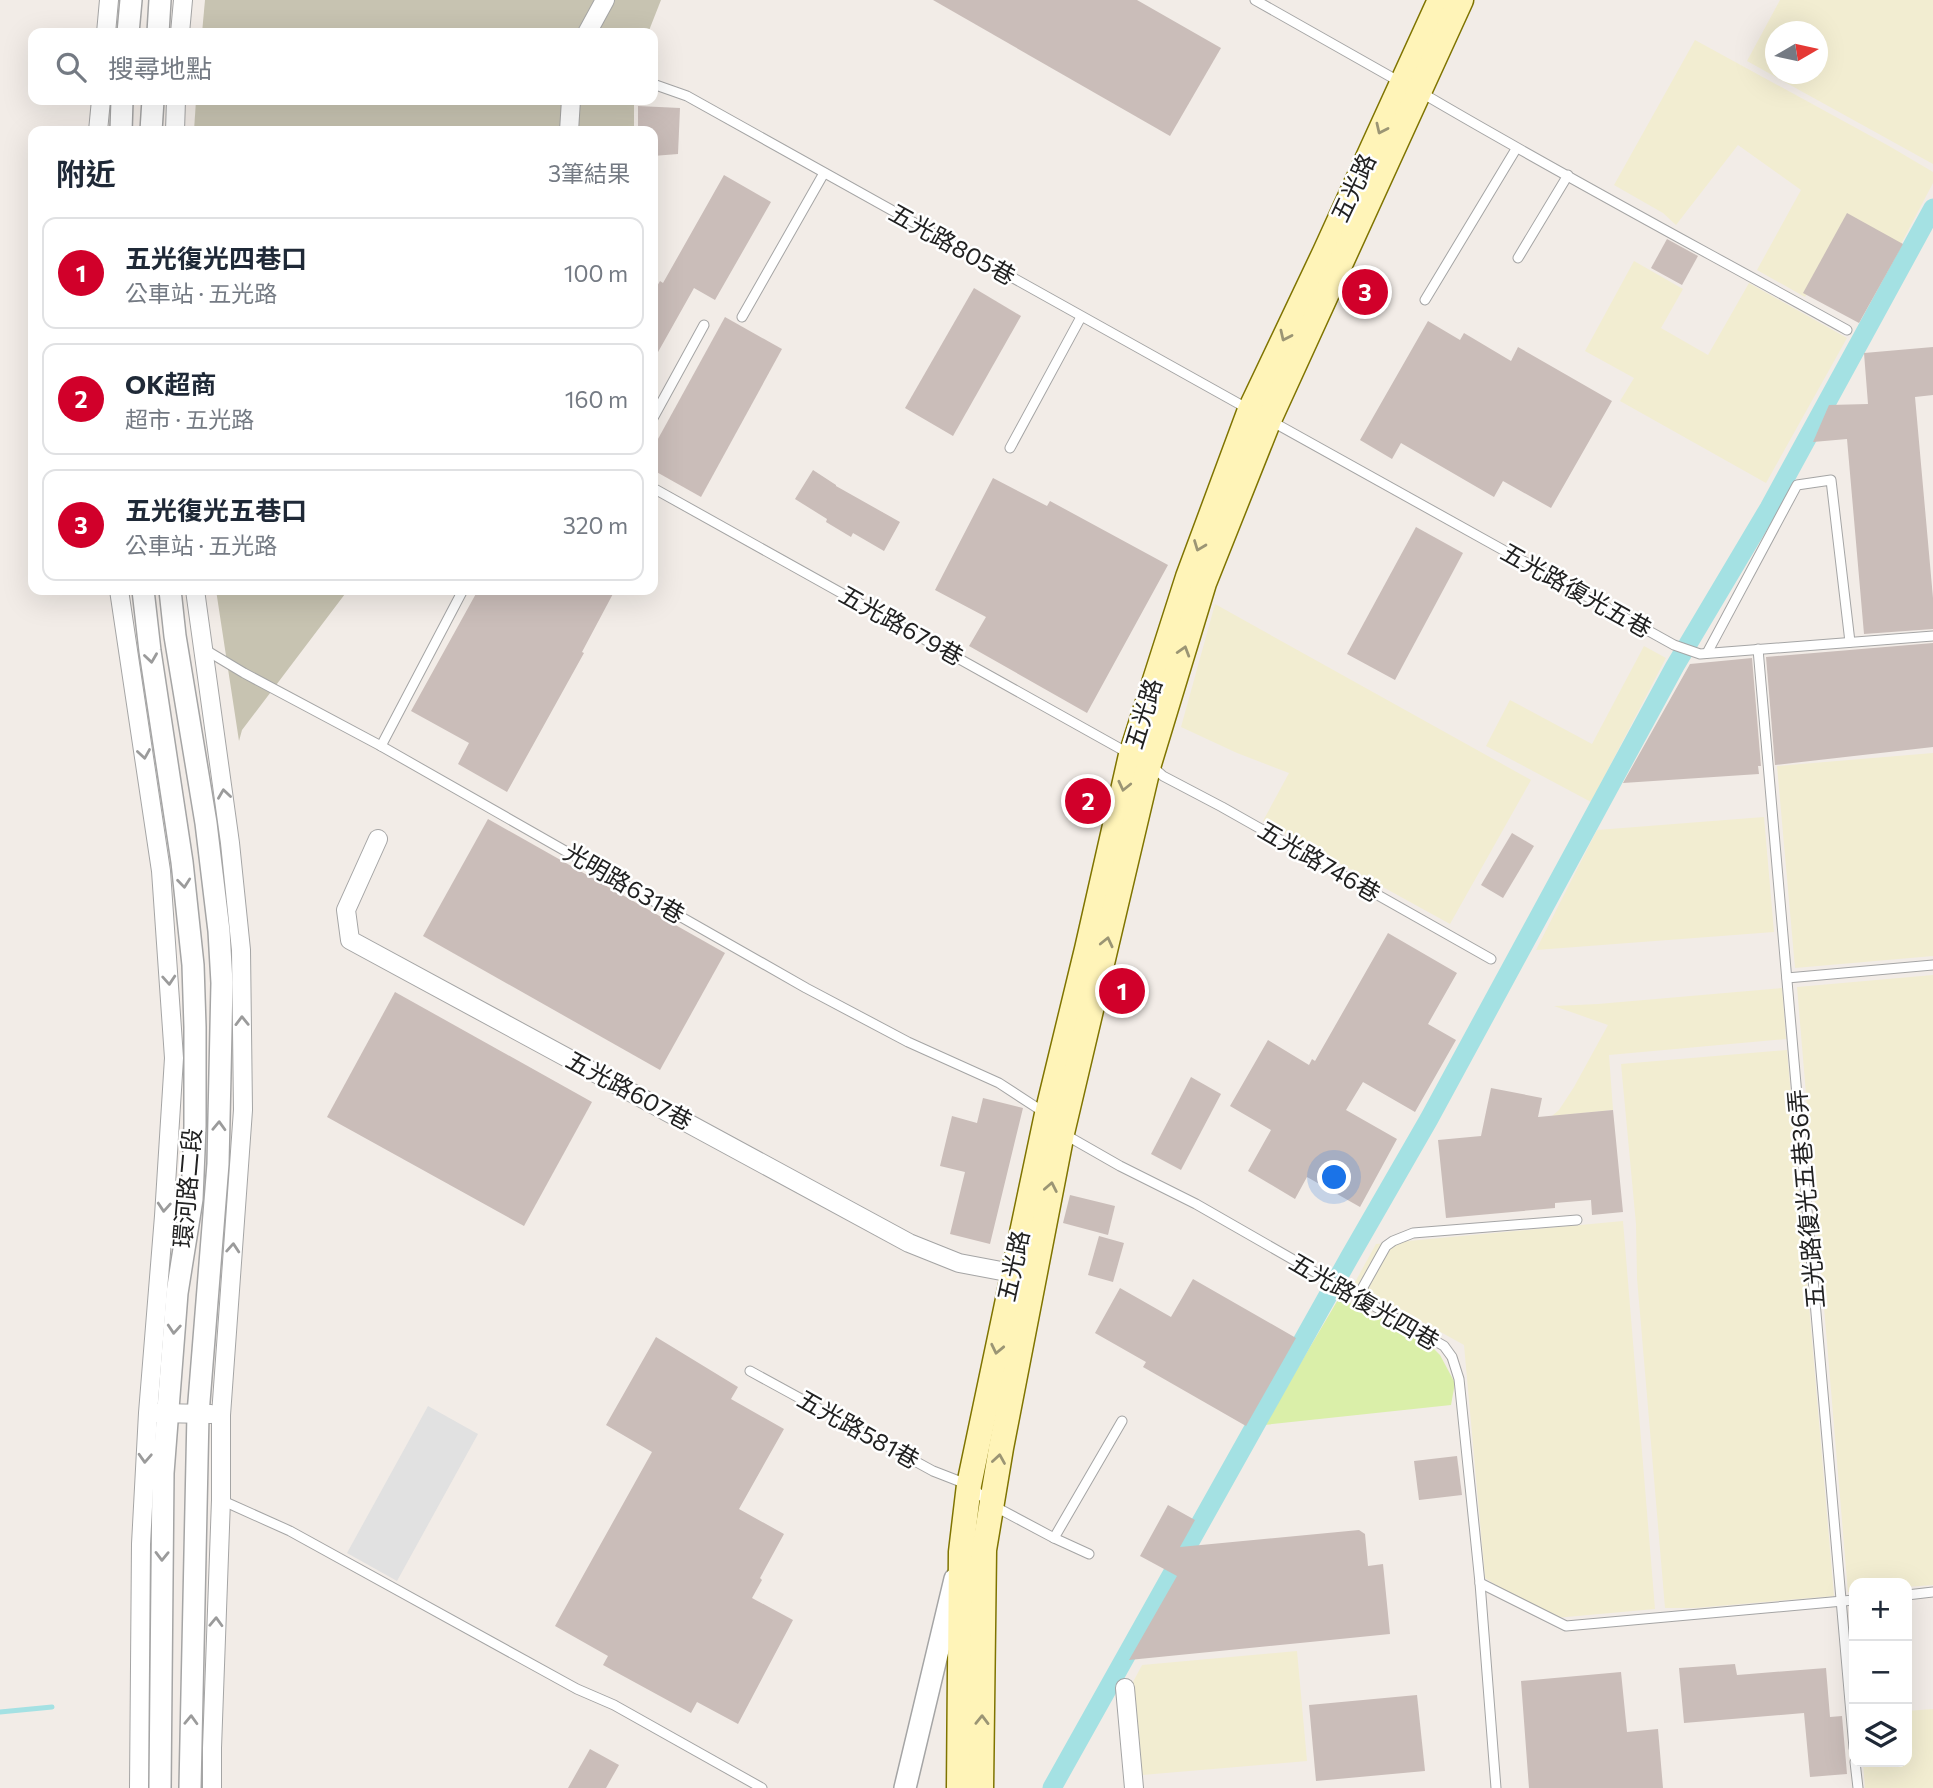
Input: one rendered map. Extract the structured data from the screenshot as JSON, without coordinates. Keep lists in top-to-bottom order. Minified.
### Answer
{"streets":{"main road":["五光路"],"street":["五光路607巷","環河路二段"],"lane":["五光路805巷","五光路復光五巷","五光路679巷","五光路746巷","光明路631巷","五光路復光五巷36弄","五光路復光四巷","五光路581巷"]},"crossings":[["五光路","五光路805巷"],["五光路","五光路復光五巷"],["五光路","五光路679巷"],["五光路","五光路746巷"],["五光路","光明路631巷"],["五光路","五光路607巷"],["五光路","五光路復光四巷"],["五光路","五光路581巷"],["五光路805巷","五光路復光五巷"],["五光路復光五巷","五光路復光五巷36弄"],["五光路679巷","五光路746巷"],["光明路631巷","環河路二段"],["光明路631巷","五光路復光四巷"]],"north":"right","page":{"search":"搜尋地點","heading":["附近","3筆結果"],"list":[{"mark":"1","name":"五光復光四巷口","note":"公車站 · 五光路","value":"100 m"},{"mark":"2","name":"OK超商","note":"超市 · 五光路","value":"160 m"},{"mark":"3","name":"五光復光五巷口","note":"公車站 · 五光路","value":"320 m"}],"pins":["3","2","1"],"map_buttons":["+","−"]}}
